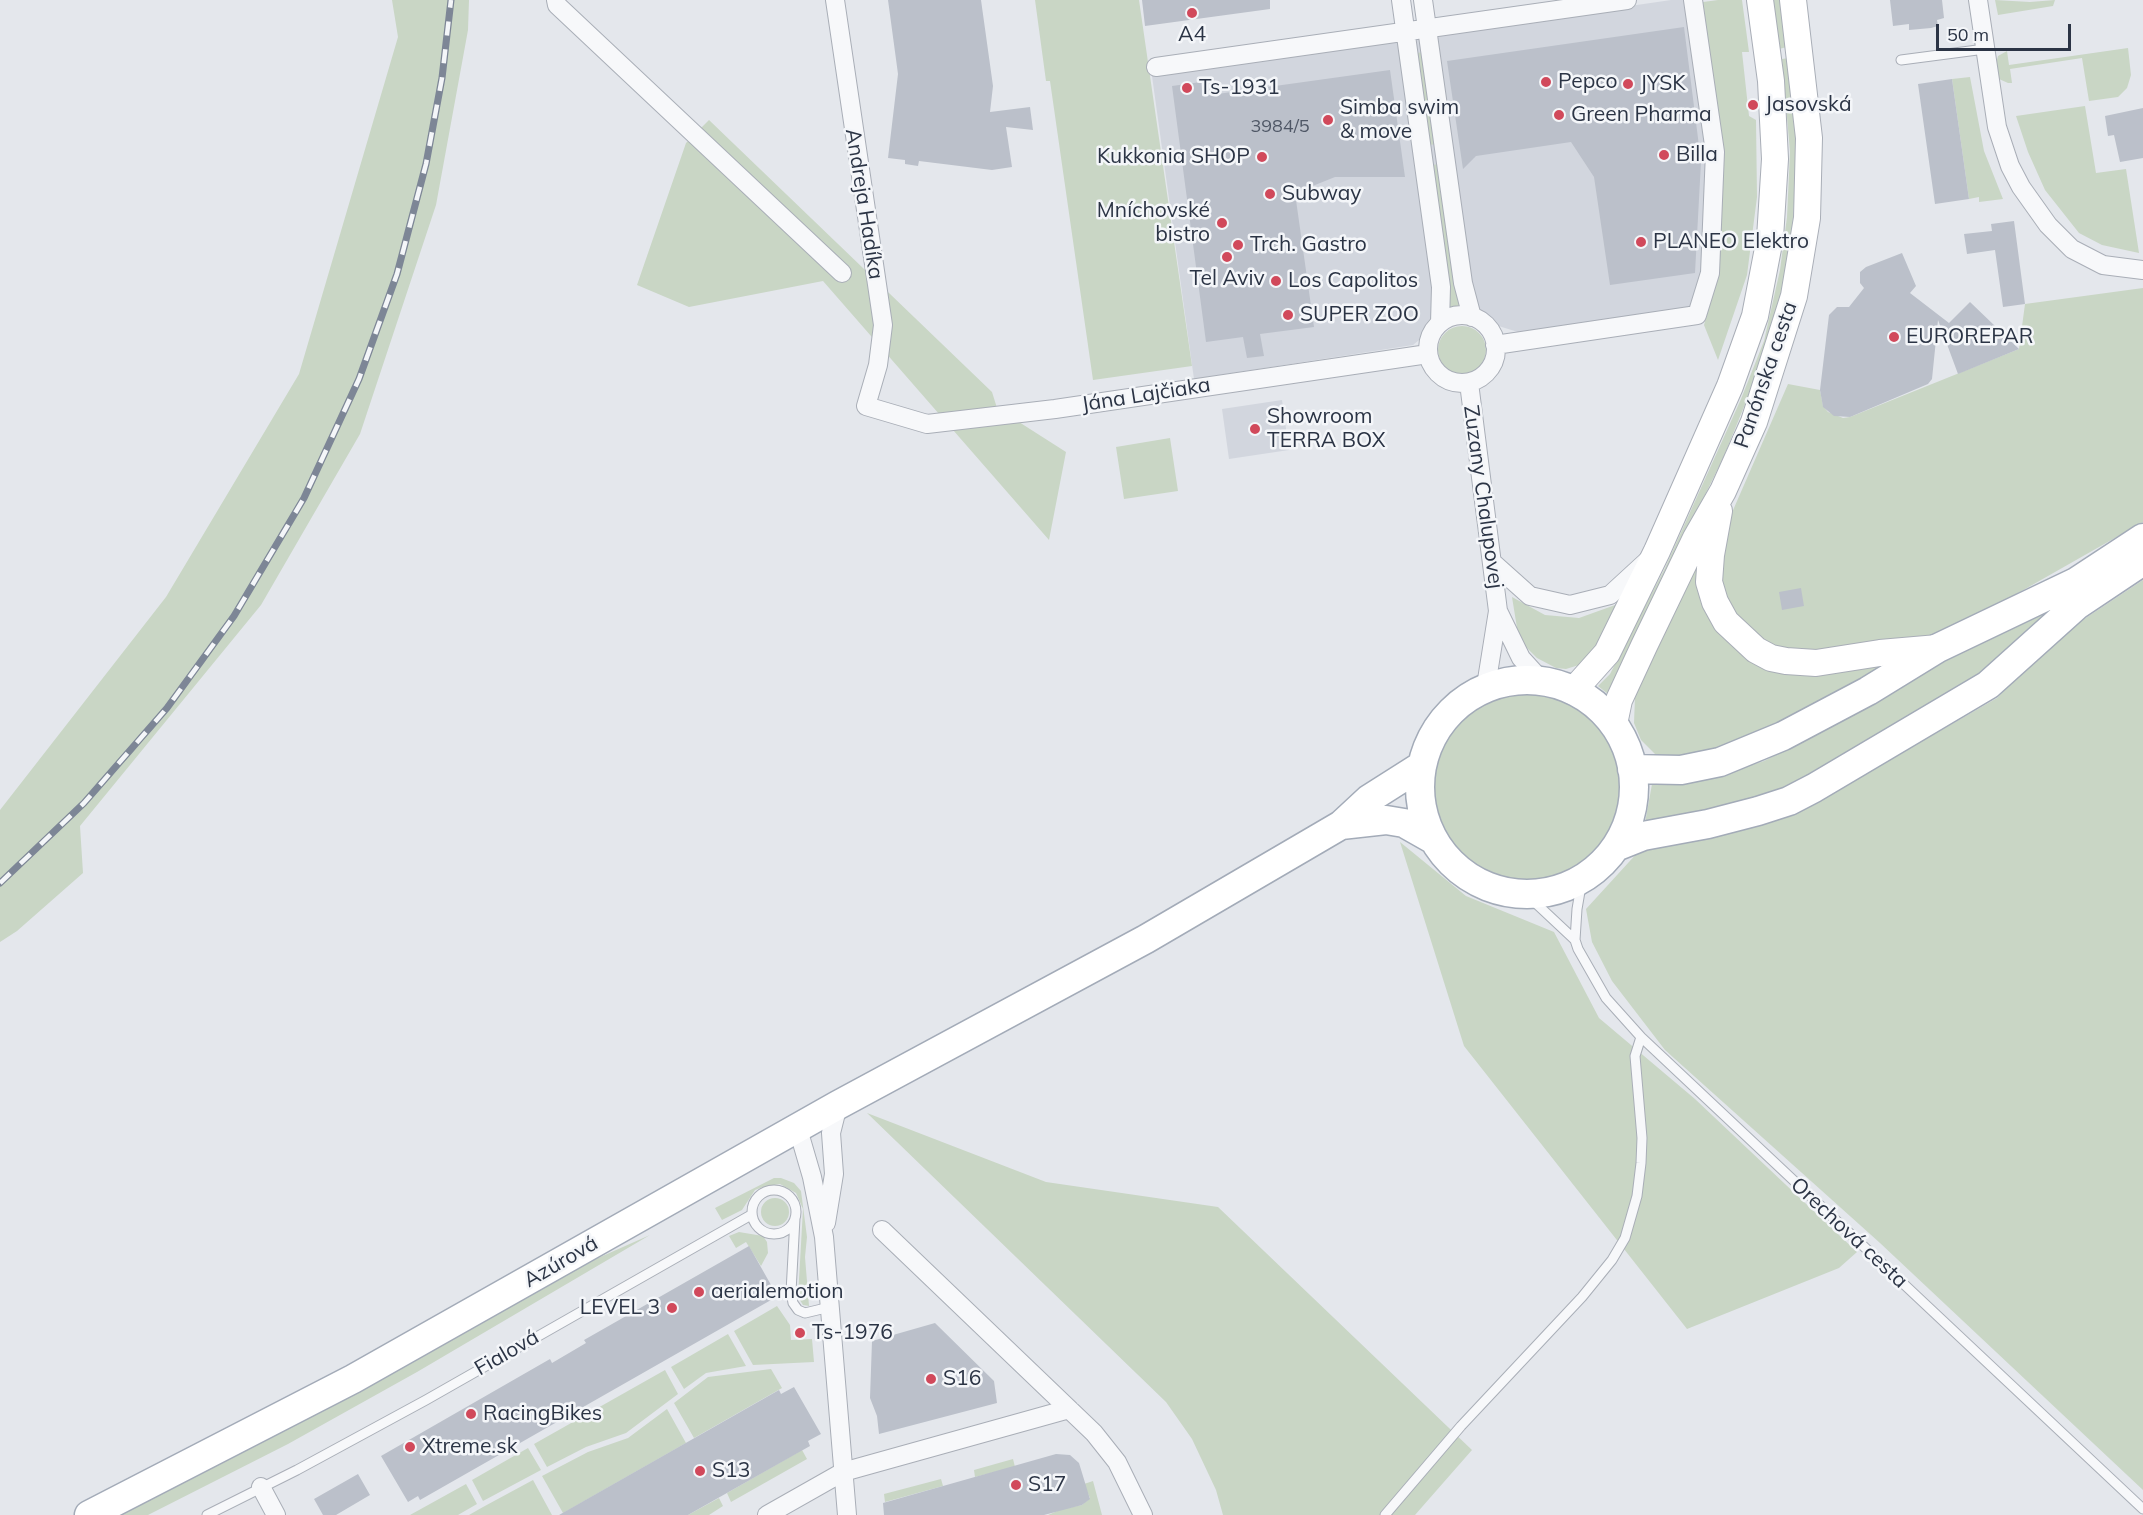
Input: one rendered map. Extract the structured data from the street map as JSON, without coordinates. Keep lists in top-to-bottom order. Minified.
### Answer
{"streets":{"main road":["Panónska cesta","Azúrová"],"street":["Andreja Hadíka","Jána Lajčiaka","Zuzany Chalupovej"],"lane":["Orechová cesta","Fialová"]},"crossings":[["Andreja Hadíka","Jána Lajčiaka"],["Jána Lajčiaka","Zuzany Chalupovej"]],"places":["A4","Pepco","JYSK","Ts-1931","Jasovská","Green Pharma","Simba swim & move","Billa","Kukkonia SHOP","Subway","Mníchovské bistro","PLANEO Elektro","Trch. Gastro","Tel Aviv","Los Capolitos","SUPER ZOO","EUROREPAR","Showroom TERRA BOX","aerialemotion","LEVEL 3","Ts-1976","S16","RacingBikes","Xtreme.sk","S13","S17"],"house_numbers":["3984/5"],"scale_bar":"50 m"}
